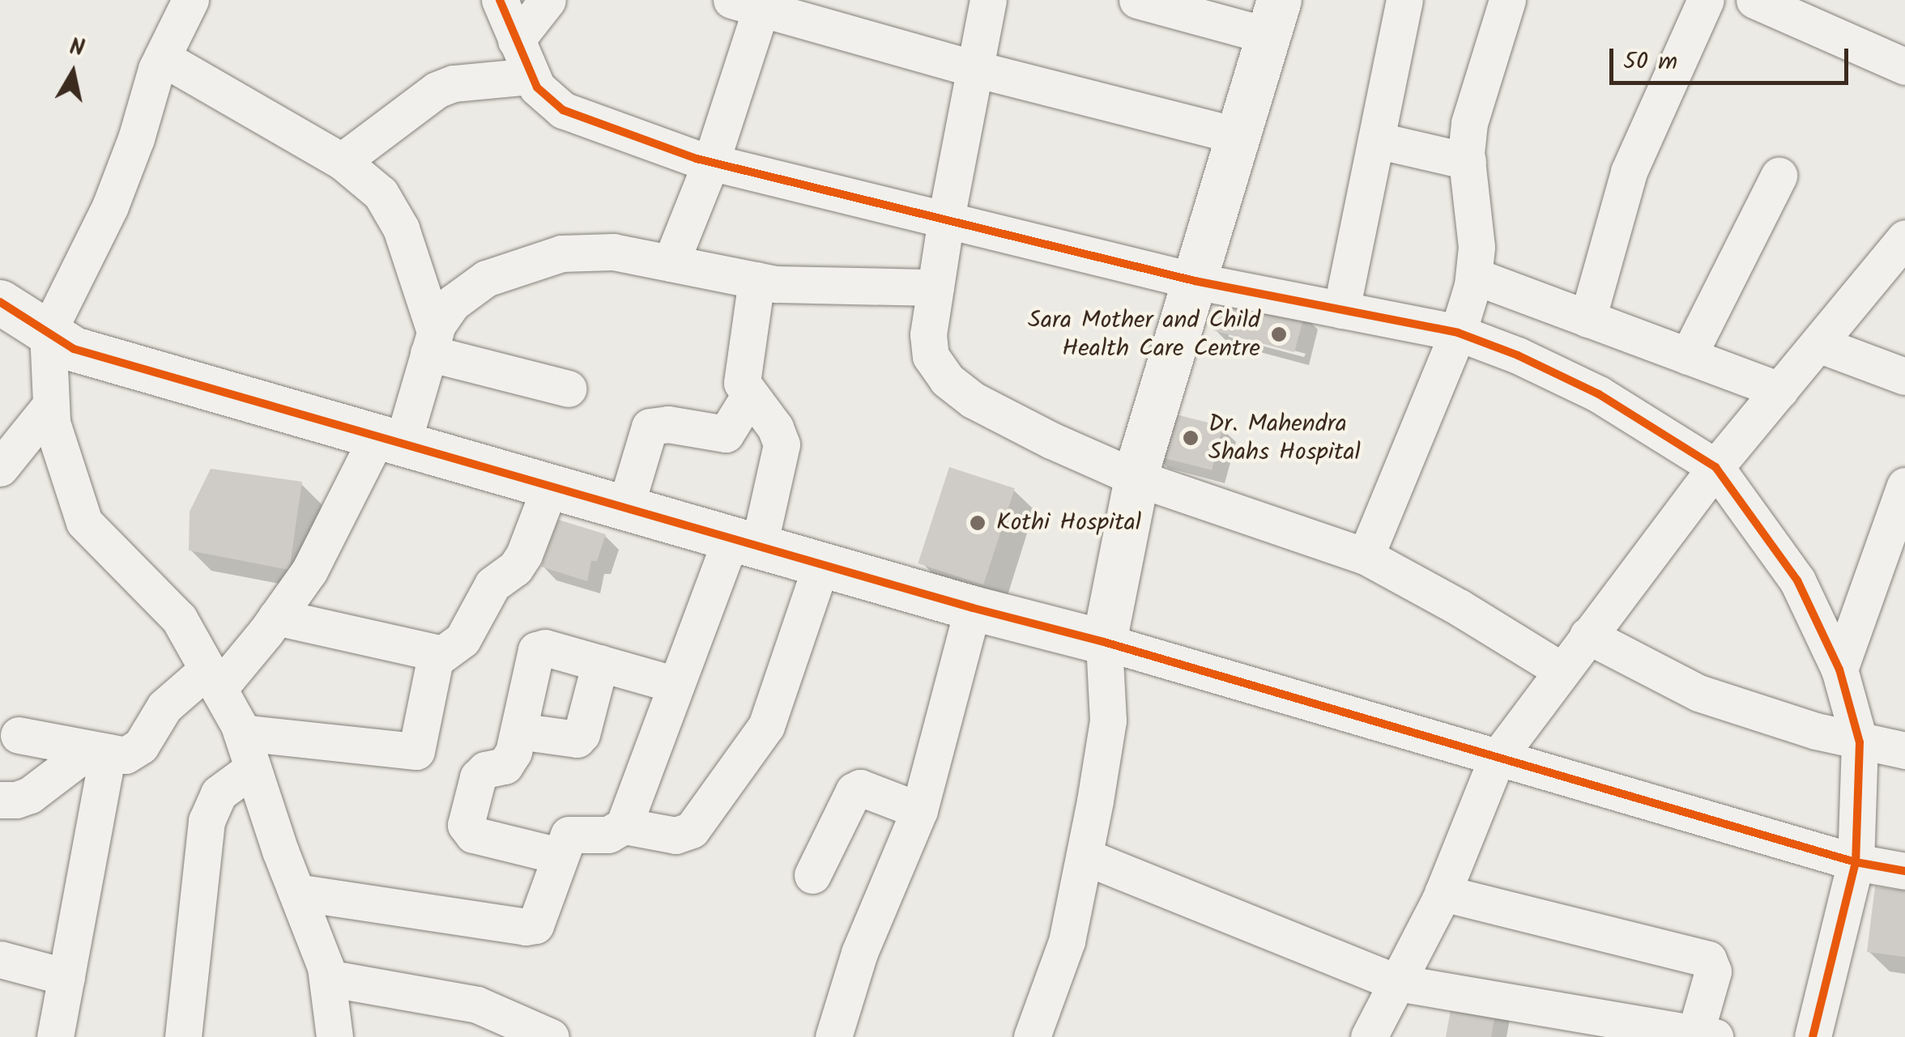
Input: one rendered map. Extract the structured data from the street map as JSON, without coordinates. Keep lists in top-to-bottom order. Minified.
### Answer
{"places":["Sara Mother and Child Health Care Centre","Dr. Mahendra Shahs Hospital","Kothi Hospital"],"scale_bar":"50 m","north":"top"}
